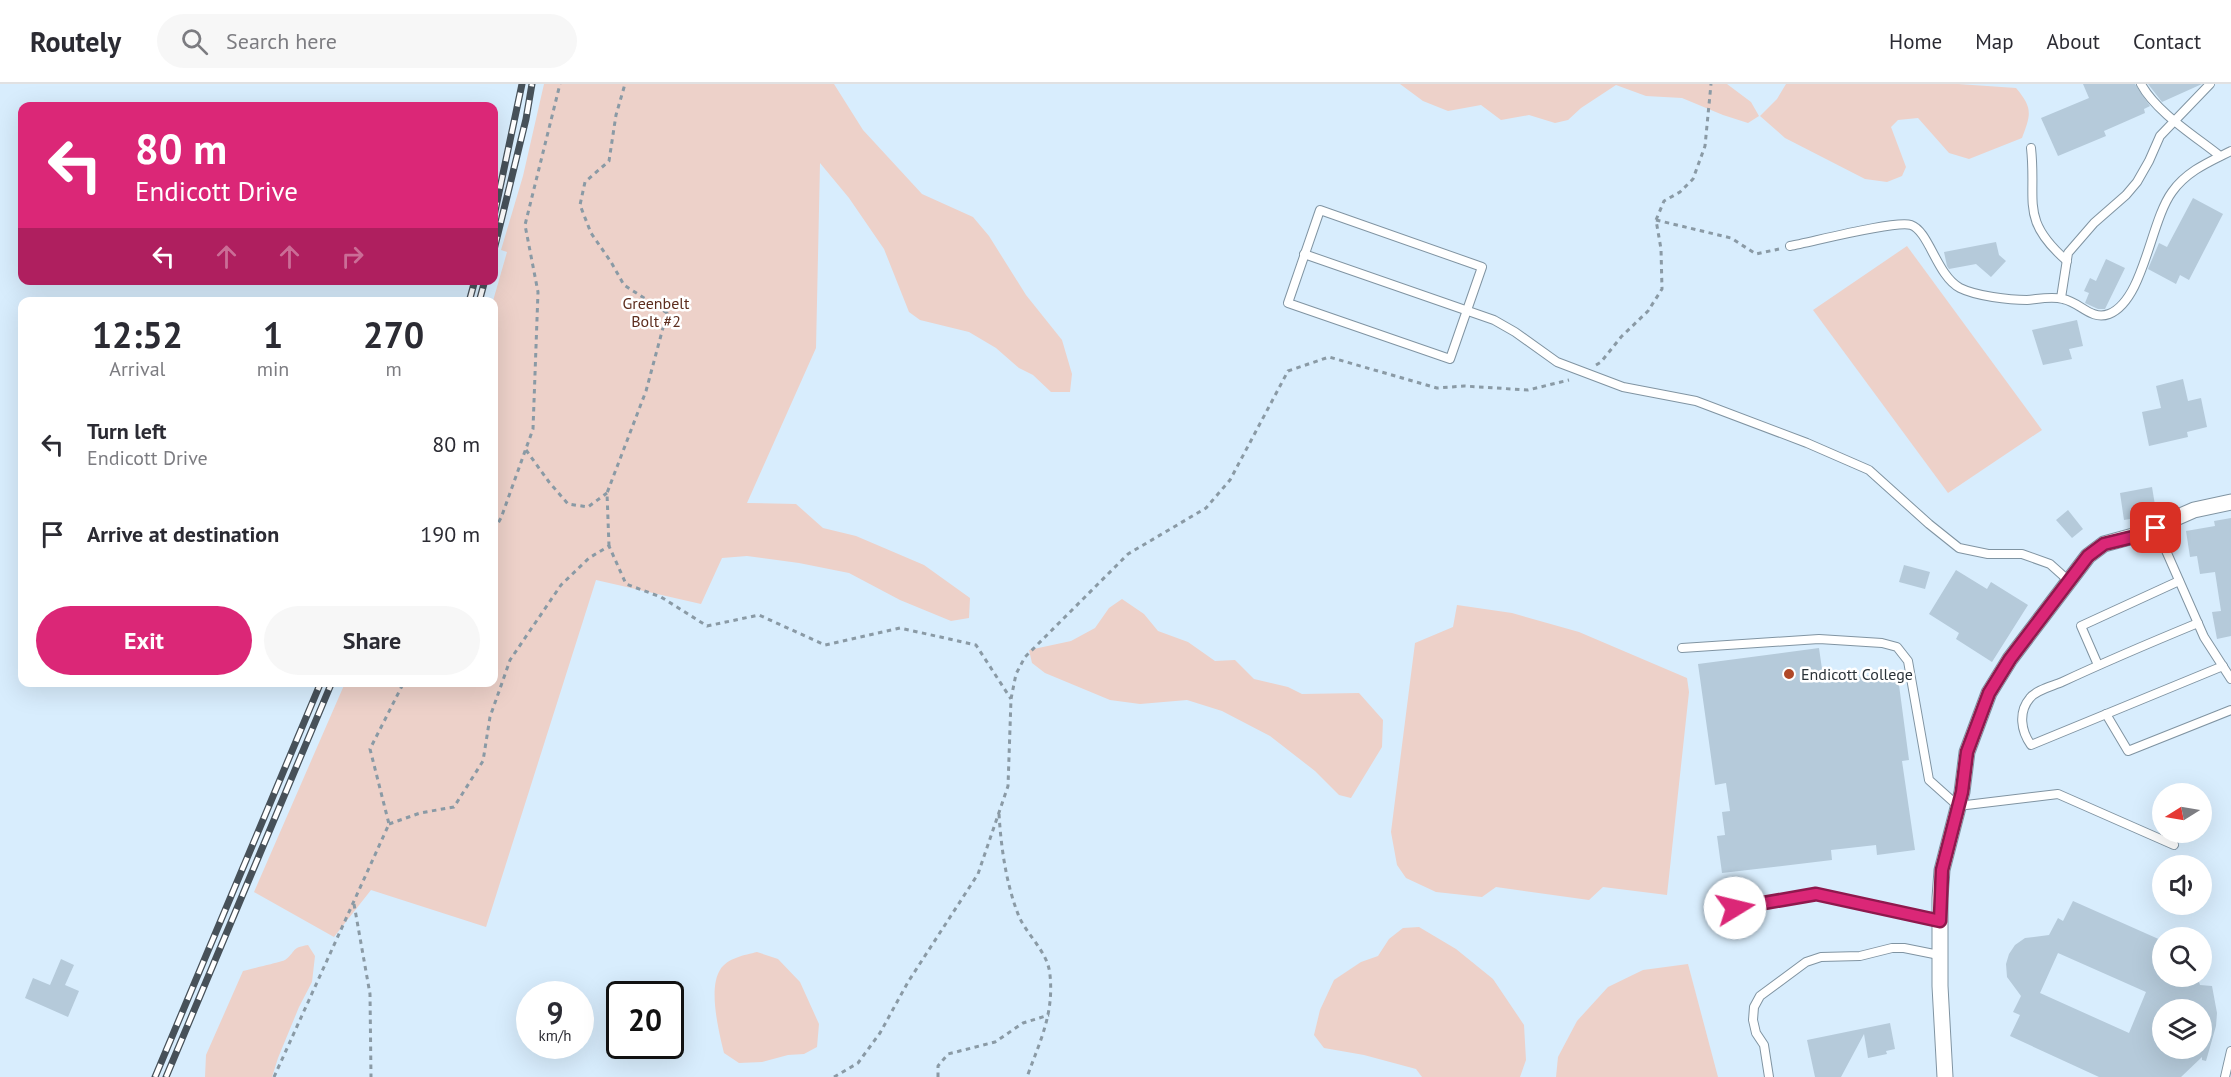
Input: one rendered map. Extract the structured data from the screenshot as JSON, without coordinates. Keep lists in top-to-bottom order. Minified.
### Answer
{"parks":["Greenbelt Bolt #2"],"places":["Endicott College"],"north":"left","page":{"header":"Routely","search":"Search here","nav":["Home","Map","About","Contact"],"turn":["80 m","Endicott Drive"],"eta":["12:52","Arrival","1","min","270","m"],"list":[{"name":"Turn left","note":"Endicott Drive","value":"80 m"},{"name":"Arrive at destination","value":"190 m"}],"buttons":["Exit","Share"],"speed":"9 km/h","limit":"20"}}
